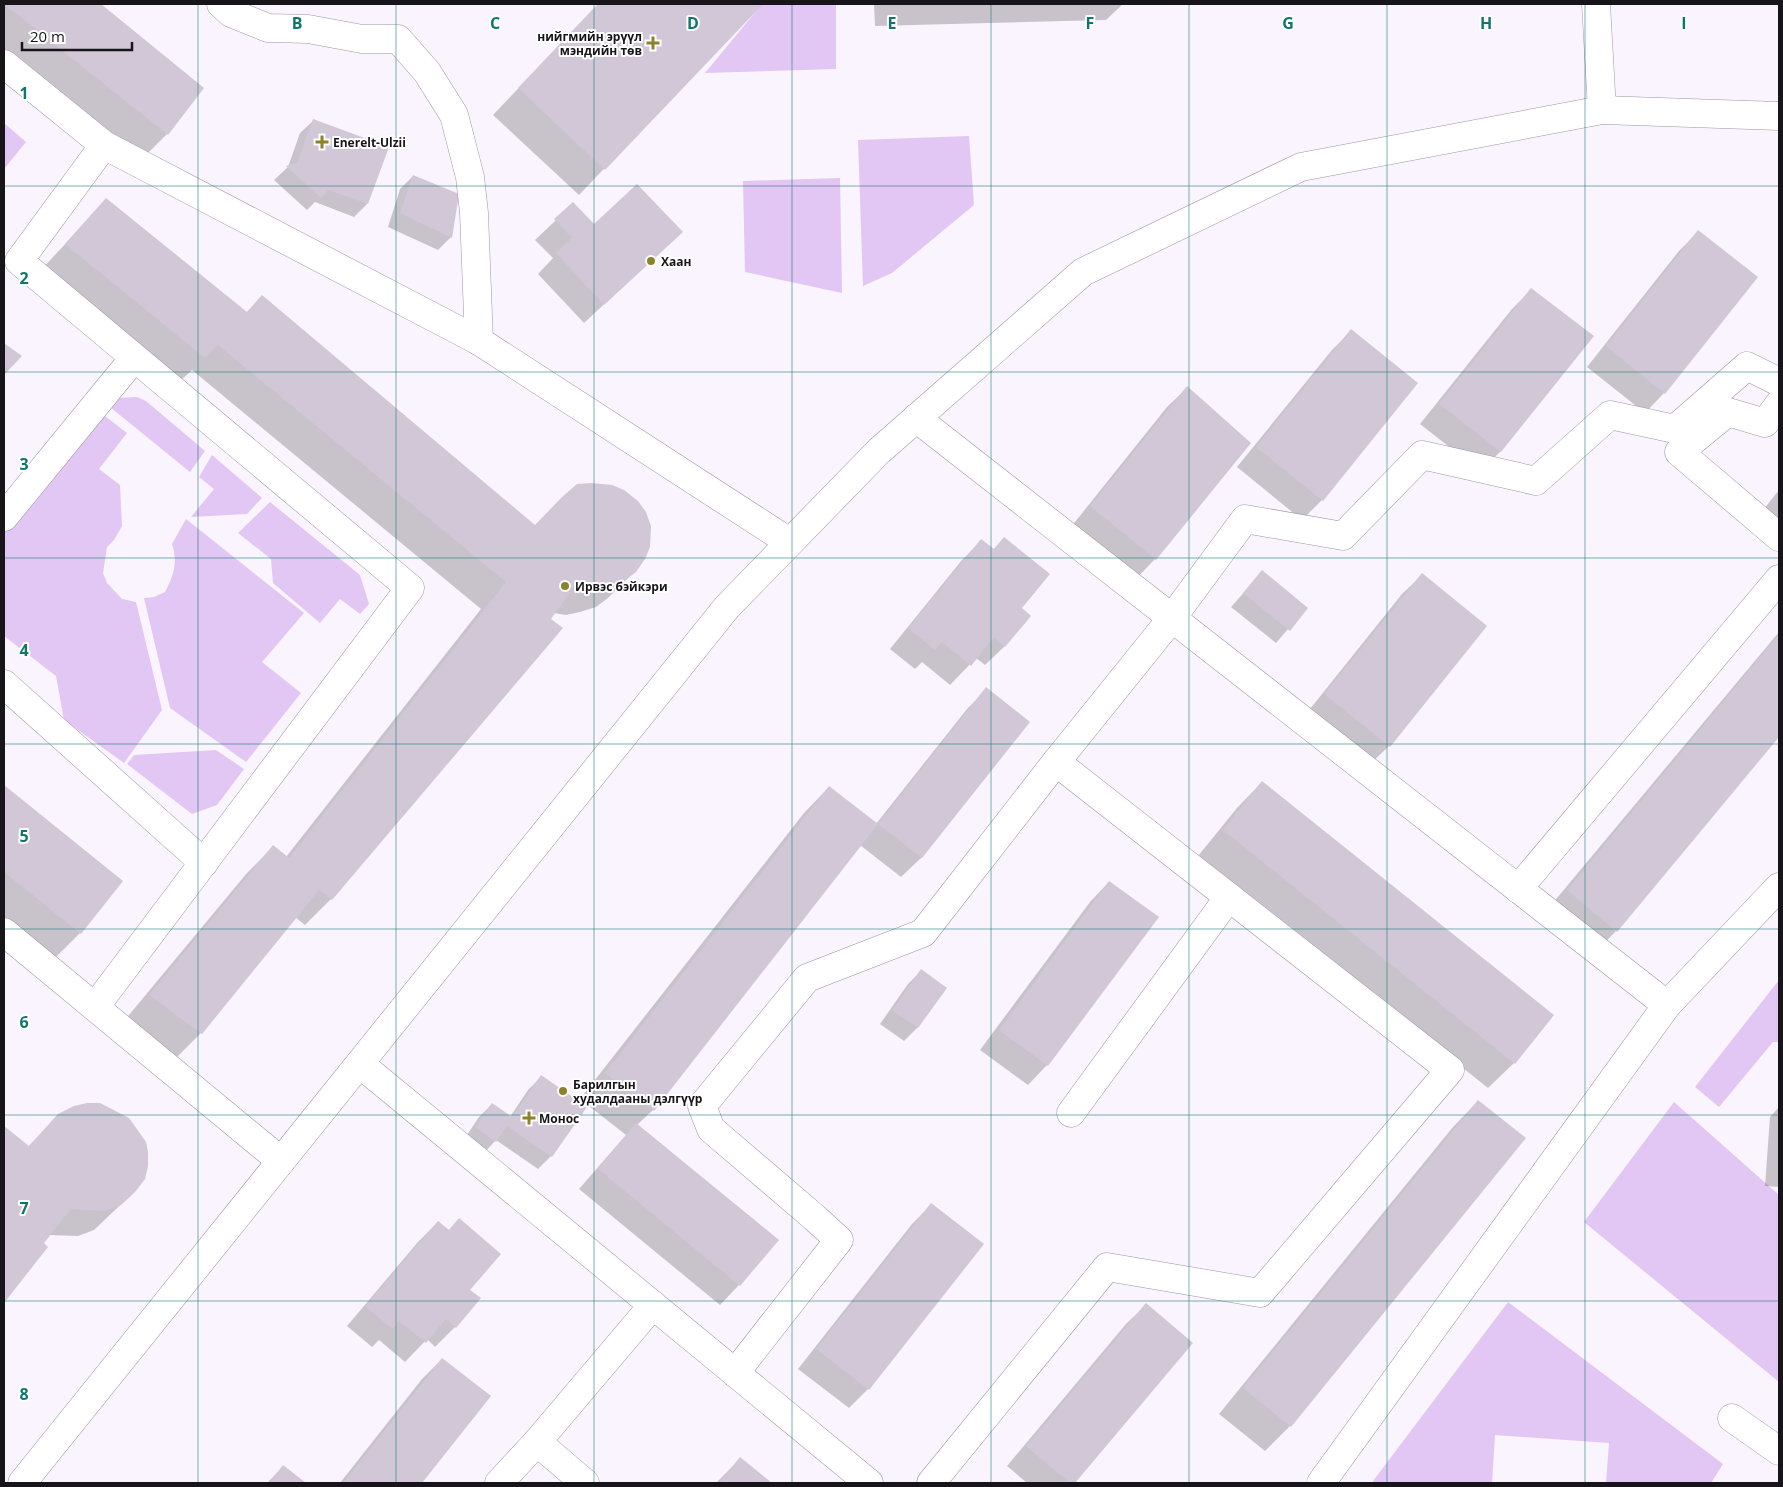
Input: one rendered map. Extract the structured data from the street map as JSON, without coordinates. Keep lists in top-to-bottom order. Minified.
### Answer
{"places":{"health":["нийгмийн эрүүл мэндийн төв","Enerelt-Ulzii","Монос"],"other":["Хаан","Ирвэс бэйкэри","Барилгын худалдааны дэлгүүр"]},"scale_bar":"20 m","grid":{"columns":["B","C","D","E","F","G","H","I"],"rows":["1","2","3","4","5","6","7","8"]}}
